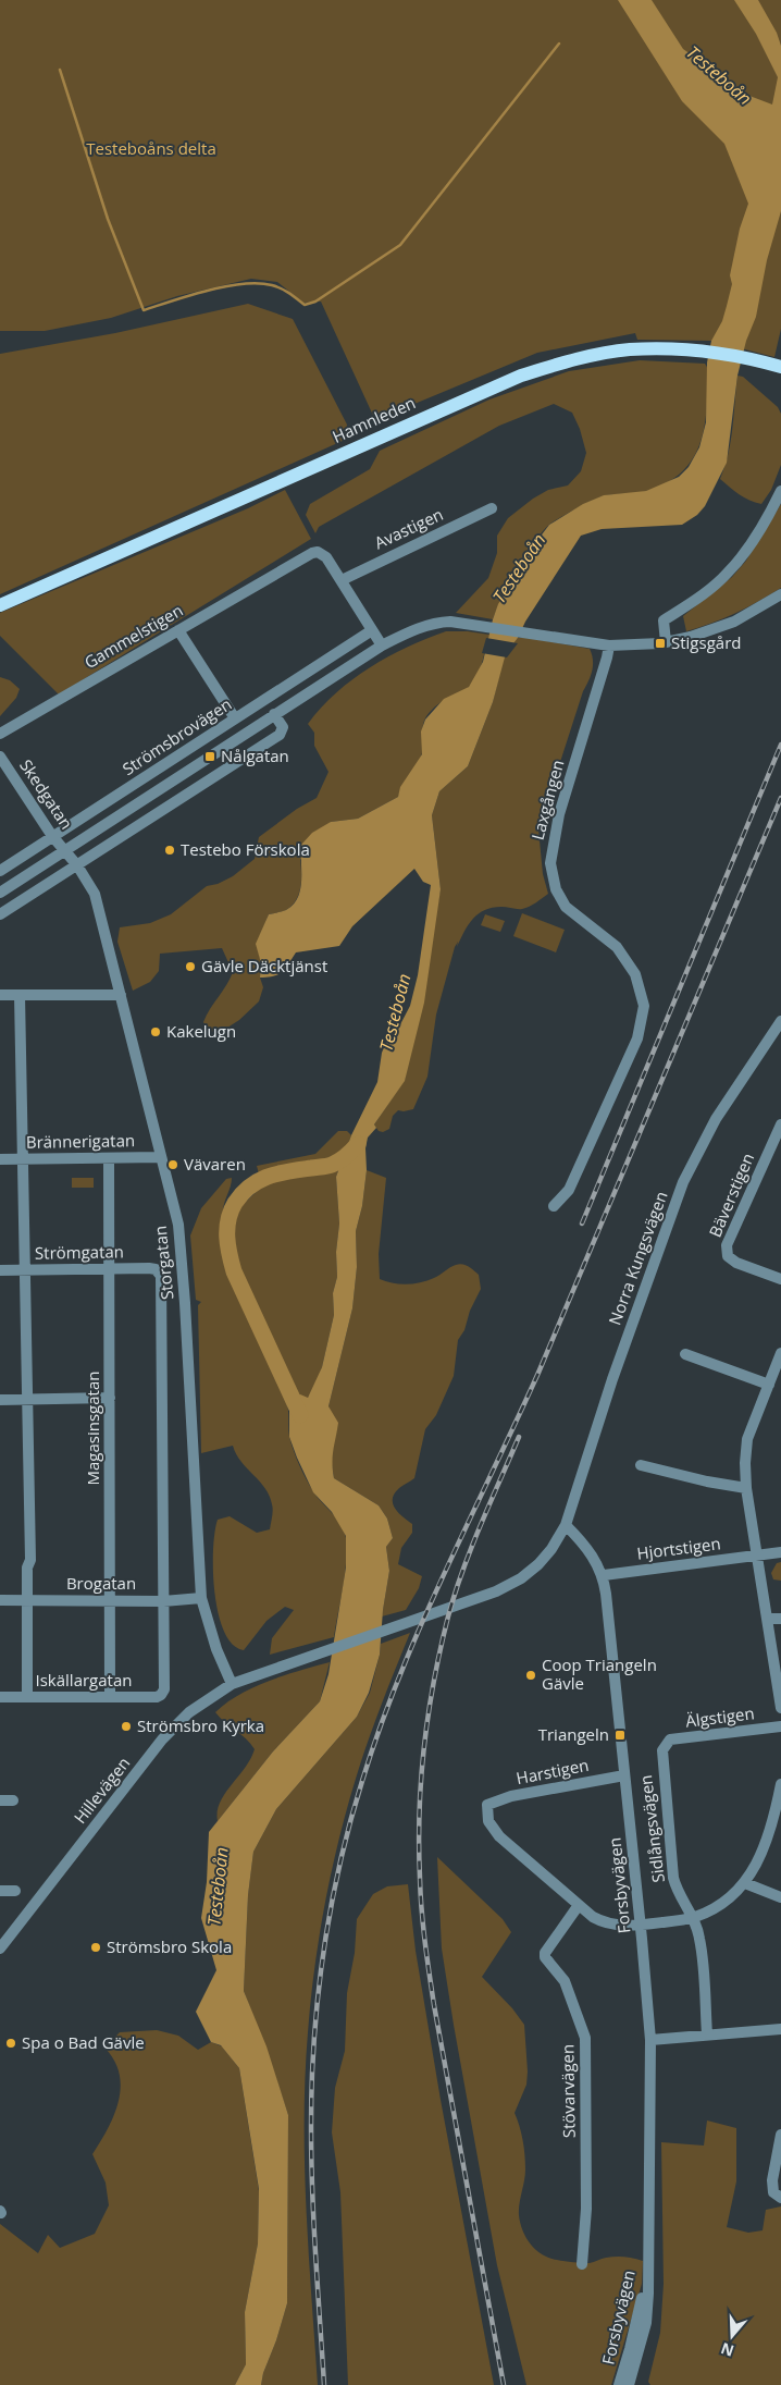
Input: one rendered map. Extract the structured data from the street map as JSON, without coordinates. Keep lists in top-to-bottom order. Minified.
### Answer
{"streets":{"main road":["Hamnleden"],"street":["Avastigen","Gammelstigen","Strömsbrovägen","Skedgatan","Laxgången","Brännerigatan","Bäverstigen","Strömgatan","Norra Kungsvägen","Storgatan","Magasinsgatan","Hjortstigen","Brogatan","Iskällargatan","Älgstigen","Harstigen","Hillevägen","Sidlångsvägen","Forsbyvägen","Stövarvägen"]},"crossings":[["Avastigen","Gammelstigen"],["Strömsbrovägen","Skedgatan"],["Strömsbrovägen","Laxgången"],["Strömsbrovägen","Storgatan"],["Skedgatan","Storgatan"],["Brännerigatan","Storgatan"],["Brännerigatan","Magasinsgatan"],["Strömgatan","Magasinsgatan"],["Strömgatan","Brogatan"],["Strömgatan","Iskällargatan"],["Norra Kungsvägen","Hillevägen"],["Norra Kungsvägen","Forsbyvägen"],["Storgatan","Brogatan"],["Storgatan","Hillevägen"],["Magasinsgatan","Brogatan"],["Magasinsgatan","Iskällargatan"],["Hjortstigen","Forsbyvägen"],["Brogatan","Iskällargatan"],["Älgstigen","Sidlångsvägen"],["Harstigen","Forsbyvägen"],["Harstigen","Stövarvägen"],["Hillevägen","Forsbyvägen"]],"water":["Testeboån"],"parks":["Testeboåns delta"],"places":{"transit":["Stigsgård","Nålgatan","Triangeln"],"other":["Testebo Förskola","Gävle Däcktjänst","Kakelugn","Vävaren","Coop Triangeln Gävle","Strömsbro Kyrka","Strömsbro Skola","Spa o Bad Gävle"]},"north":"bottom"}
